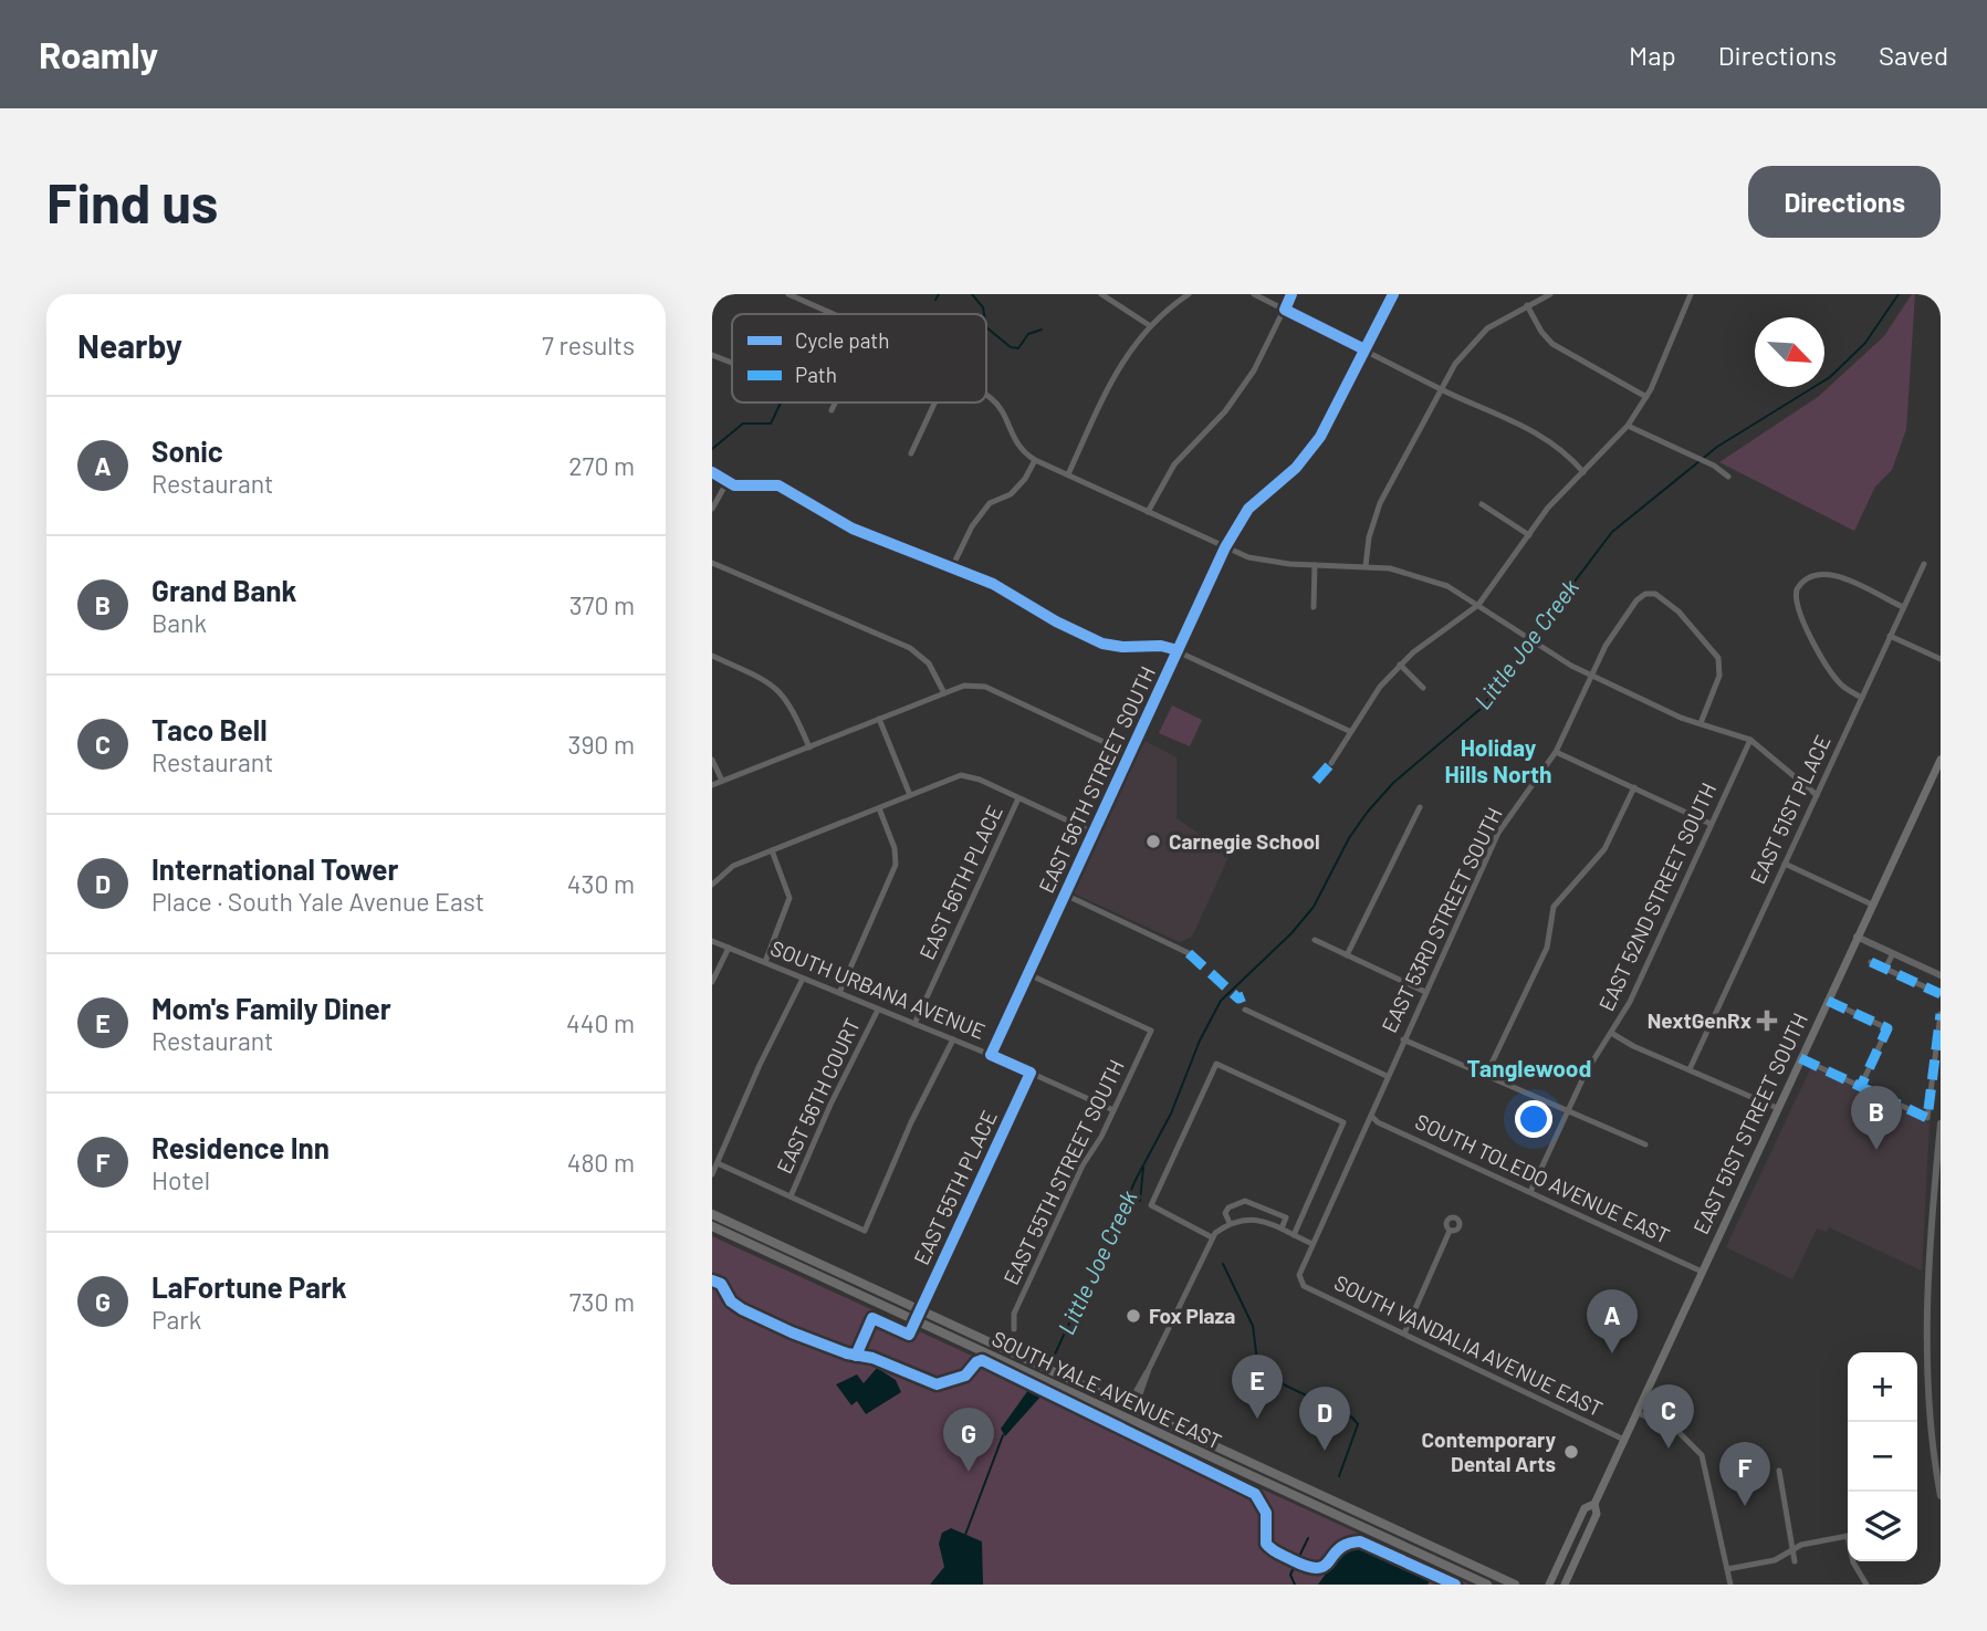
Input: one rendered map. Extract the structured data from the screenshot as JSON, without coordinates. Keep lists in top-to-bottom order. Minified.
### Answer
{"streets":{"main road":["EAST 51ST STREET SOUTH","SOUTH YALE AVENUE EAST"],"street":["EAST 56TH STREET SOUTH","EAST 51ST PLACE","EAST 56TH PLACE","EAST 52ND STREET SOUTH","EAST 53RD STREET SOUTH","SOUTH URBANA AVENUE","EAST 56TH COURT","EAST 55TH STREET SOUTH","SOUTH TOLEDO AVENUE EAST","EAST 55TH PLACE","SOUTH VANDALIA AVENUE EAST"]},"crossings":[["EAST 56TH STREET SOUTH","SOUTH URBANA AVENUE"],["EAST 56TH STREET SOUTH","EAST 55TH STREET SOUTH"],["EAST 56TH PLACE","SOUTH URBANA AVENUE"],["EAST 52ND STREET SOUTH","SOUTH TOLEDO AVENUE EAST"],["EAST 53RD STREET SOUTH","SOUTH TOLEDO AVENUE EAST"],["EAST 53RD STREET SOUTH","SOUTH VANDALIA AVENUE EAST"],["SOUTH URBANA AVENUE","EAST 56TH COURT"],["SOUTH URBANA AVENUE","EAST 55TH STREET SOUTH"],["SOUTH URBANA AVENUE","EAST 55TH PLACE"],["EAST 51ST STREET SOUTH","SOUTH TOLEDO AVENUE EAST"],["EAST 51ST STREET SOUTH","SOUTH VANDALIA AVENUE EAST"],["EAST 55TH PLACE","SOUTH YALE AVENUE EAST"]],"districts":["Holiday Hills North","Tanglewood"],"water":["Little Joe Creek"],"places":{"other":["Carnegie School","Fox Plaza","Contemporary Dental Arts"],"health":["NextGenRx"]},"legend":["Cycle path","Path"],"north":"bottom right","page":{"header":"Roamly","nav":["Map","Directions","Saved"],"buttons":"Directions","title":"Find us","heading":["Nearby","7 results"],"list":[{"mark":"A","name":"Sonic","note":"Restaurant","value":"270 m"},{"mark":"B","name":"Grand Bank","note":"Bank","value":"370 m"},{"mark":"C","name":"Taco Bell","note":"Restaurant","value":"390 m"},{"mark":"D","name":"International Tower","note":"Place · South Yale Avenue East","value":"430 m"},{"mark":"E","name":"Mom's Family Diner","note":"Restaurant","value":"440 m"},{"mark":"F","name":"Residence Inn","note":"Hotel","value":"480 m"},{"mark":"G","name":"LaFortune Park","note":"Park","value":"730 m"}],"pins":["B","A","E","C","D","G","F"],"map_buttons":["+","−"]}}
